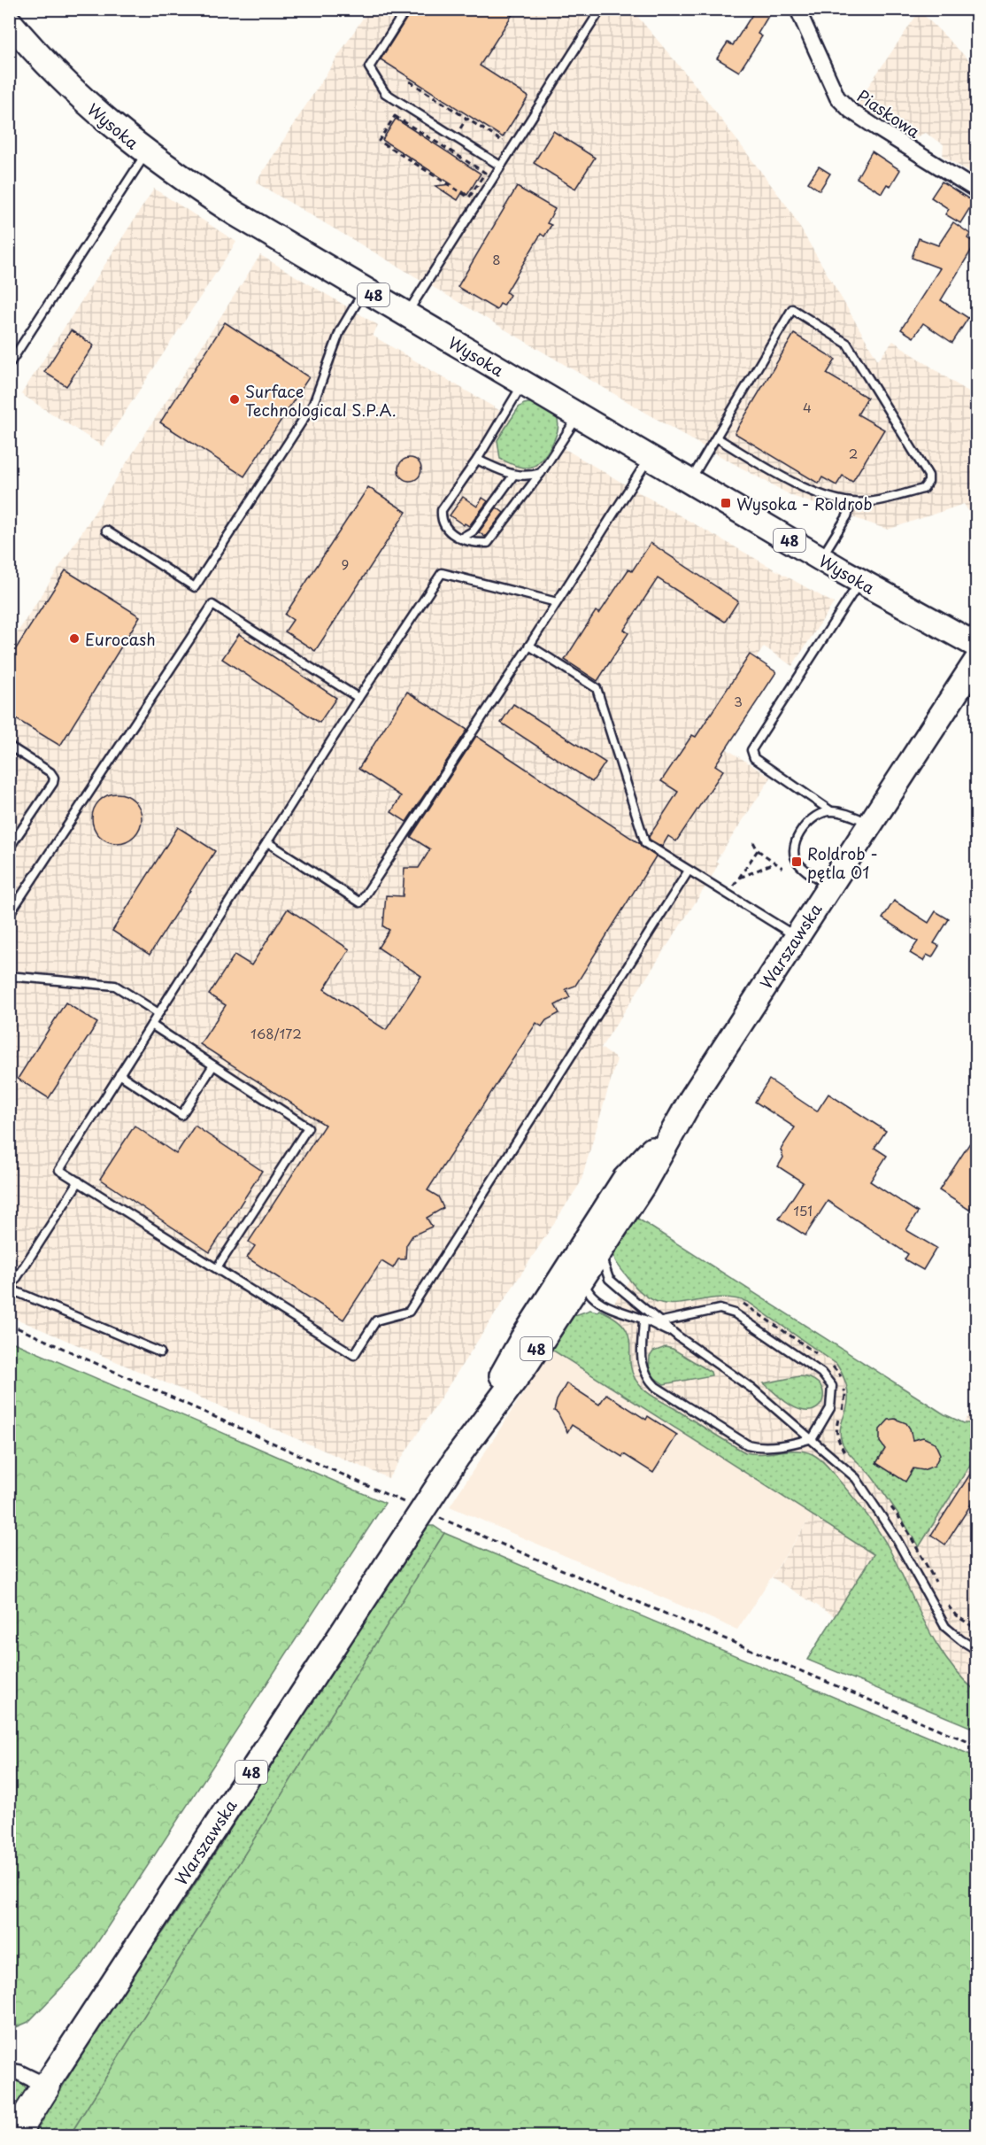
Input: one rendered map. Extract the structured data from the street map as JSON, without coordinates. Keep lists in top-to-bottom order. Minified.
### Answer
{"streets":{"main road":["Wysoka","48","Warszawska"],"street":["Piaskowa"]},"places":{"other":["Surface Technological S.P.A.","Eurocash"],"transit":["Wysoka - Roldrob","Roldrob - pętla 01"]},"house_numbers":["8","4","2","9","3","168/172","151"]}
